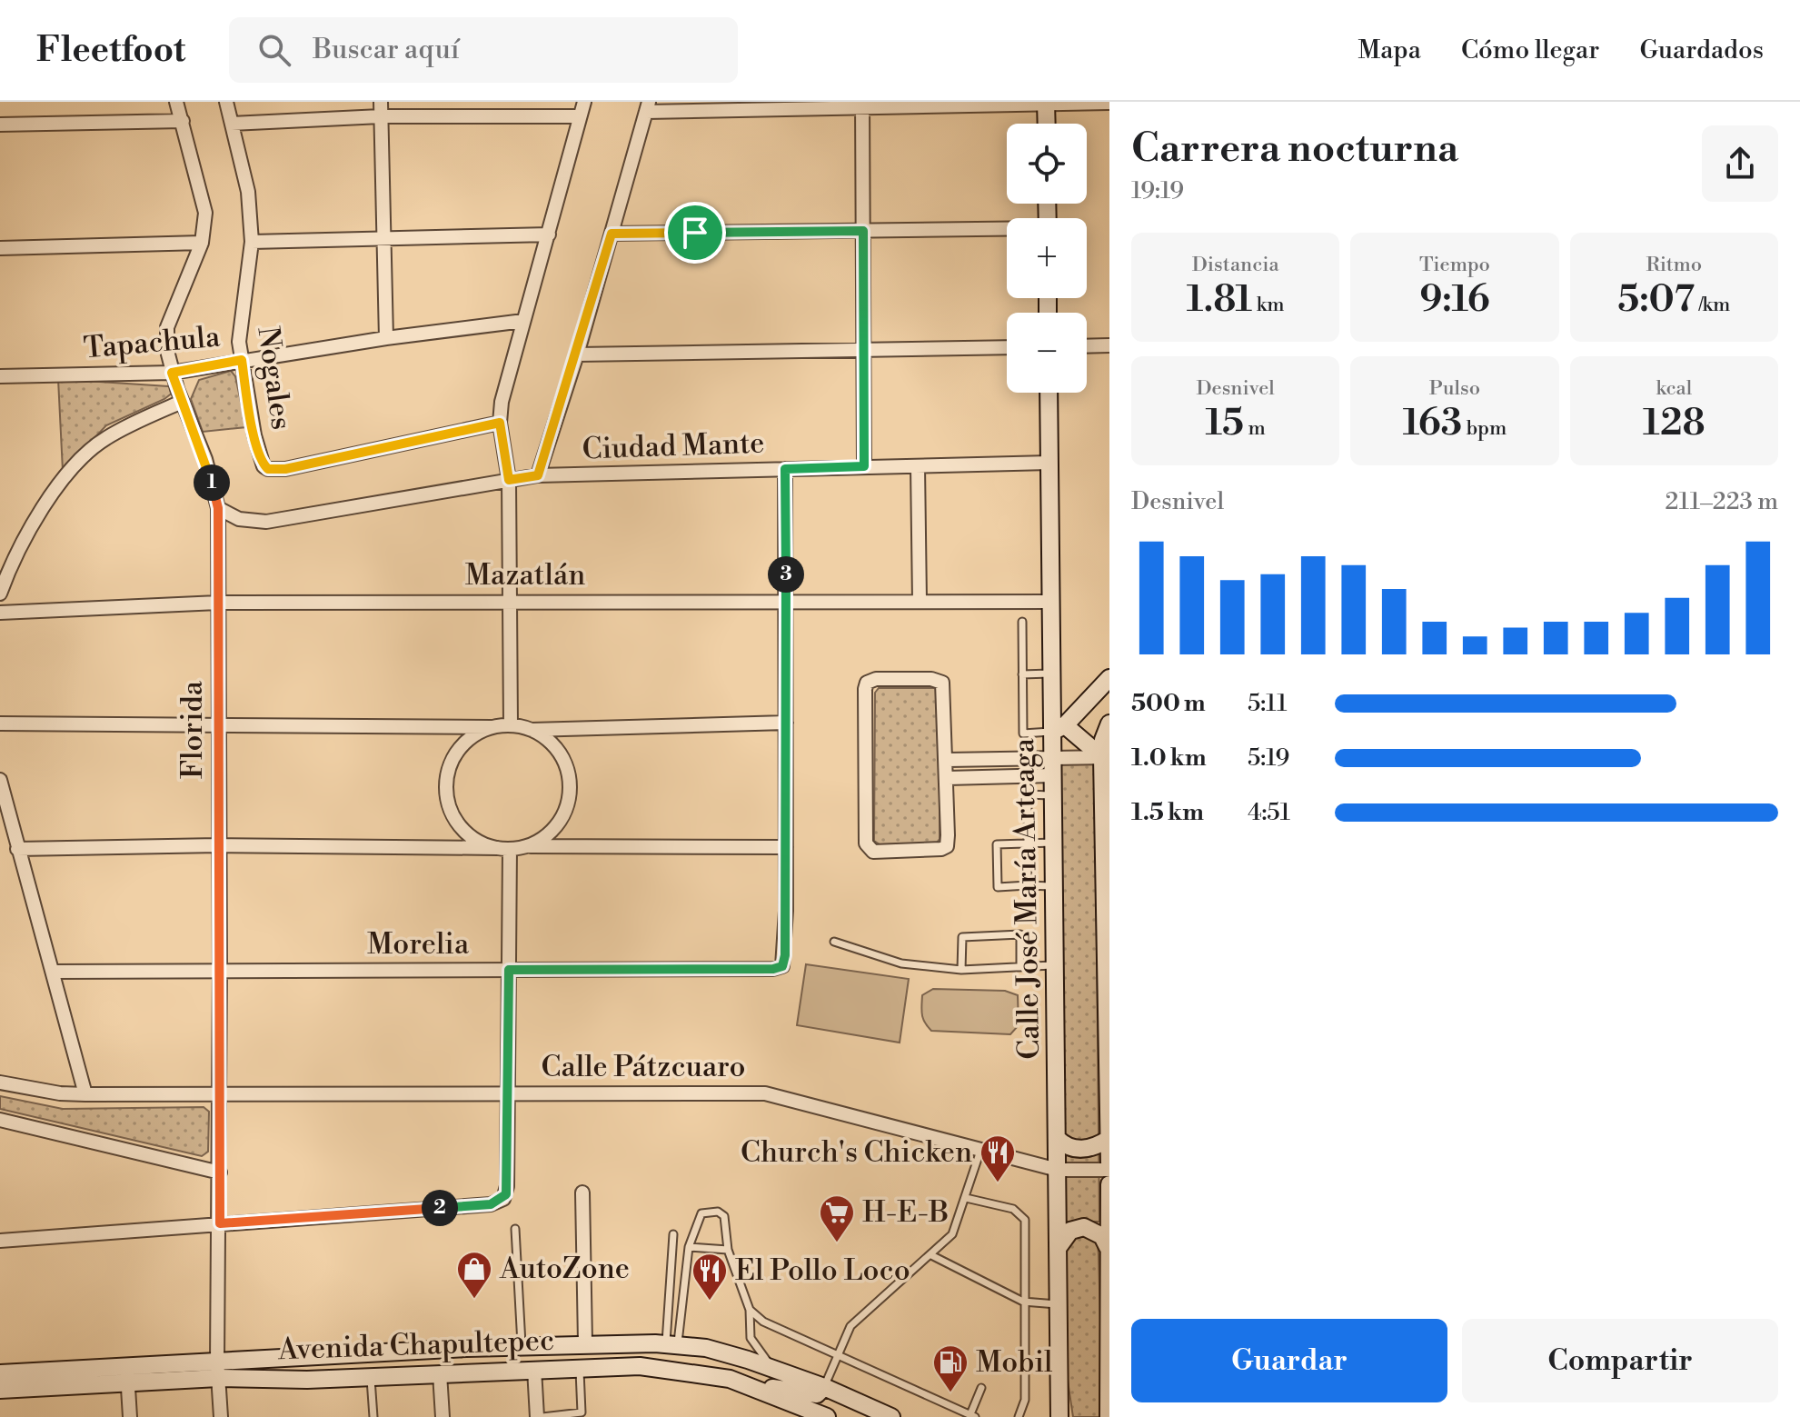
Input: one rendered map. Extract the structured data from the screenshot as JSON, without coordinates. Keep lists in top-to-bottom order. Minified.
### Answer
{"streets":{"street":["Tapachula","Nogales","Ciudad Mante","Mazatlán","Florida","Calle José María Arteaga","Morelia","Calle Pátzcuaro","Avenida Chapultepec"]},"crossings":[["Tapachula","Nogales"],["Tapachula","Florida"],["Ciudad Mante","Florida"],["Ciudad Mante","Calle José María Arteaga"],["Mazatlán","Florida"],["Mazatlán","Calle José María Arteaga"],["Florida","Morelia"],["Florida","Calle Pátzcuaro"],["Florida","Avenida Chapultepec"],["Calle José María Arteaga","Calle Pátzcuaro"]],"places":{"restaurant":["Church's Chicken","El Pollo Loco"],"supermarket":["H-E-B"],"shop":["AutoZone"],"fuel station":["Mobil"]},"page":{"header":"Fleetfoot","search":"Buscar aquí","nav":["Mapa","Cómo llegar","Guardados"],"heading":["Carrera nocturna","19:19"],"map_buttons":["+","−"],"stats":[["Distancia","1.81 km"],["Tiempo","9:16"],["Ritmo","5:07 /km"],["Desnivel","15 m"],["Pulso","163 bpm"],["kcal","128"]],"pins":["1","3","2"],"chart":["Desnivel","211–223 m"],"list":[{"name":"500 m","note":"5:11"},{"name":"1.0 km","note":"5:19"},{"name":"1.5 km","note":"4:51"}],"buttons":["Guardar","Compartir"]}}
